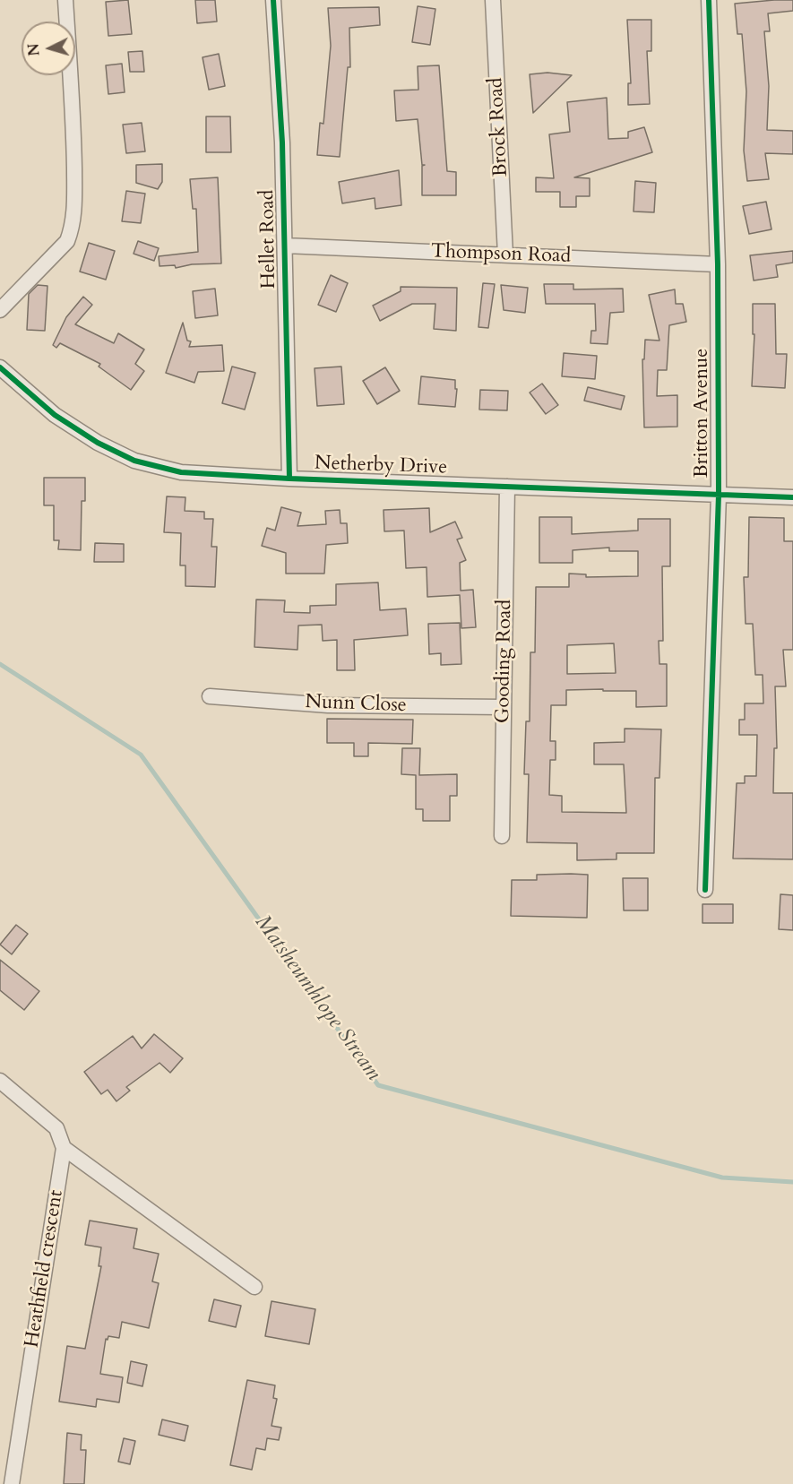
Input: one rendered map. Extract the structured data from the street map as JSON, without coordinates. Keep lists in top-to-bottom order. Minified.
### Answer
{"streets":{"street":["Brock Road","Hellet Road","Thompson Road","Britton Avenue","Netherby Drive","Gooding Road","Nunn Close","Heathfield crescent"]},"crossings":[["Brock Road","Thompson Road"],["Hellet Road","Thompson Road"],["Hellet Road","Netherby Drive"],["Thompson Road","Britton Avenue"],["Britton Avenue","Netherby Drive"],["Netherby Drive","Gooding Road"],["Gooding Road","Nunn Close"]],"water":["Matsheumhlope Stream"],"north":"left"}
